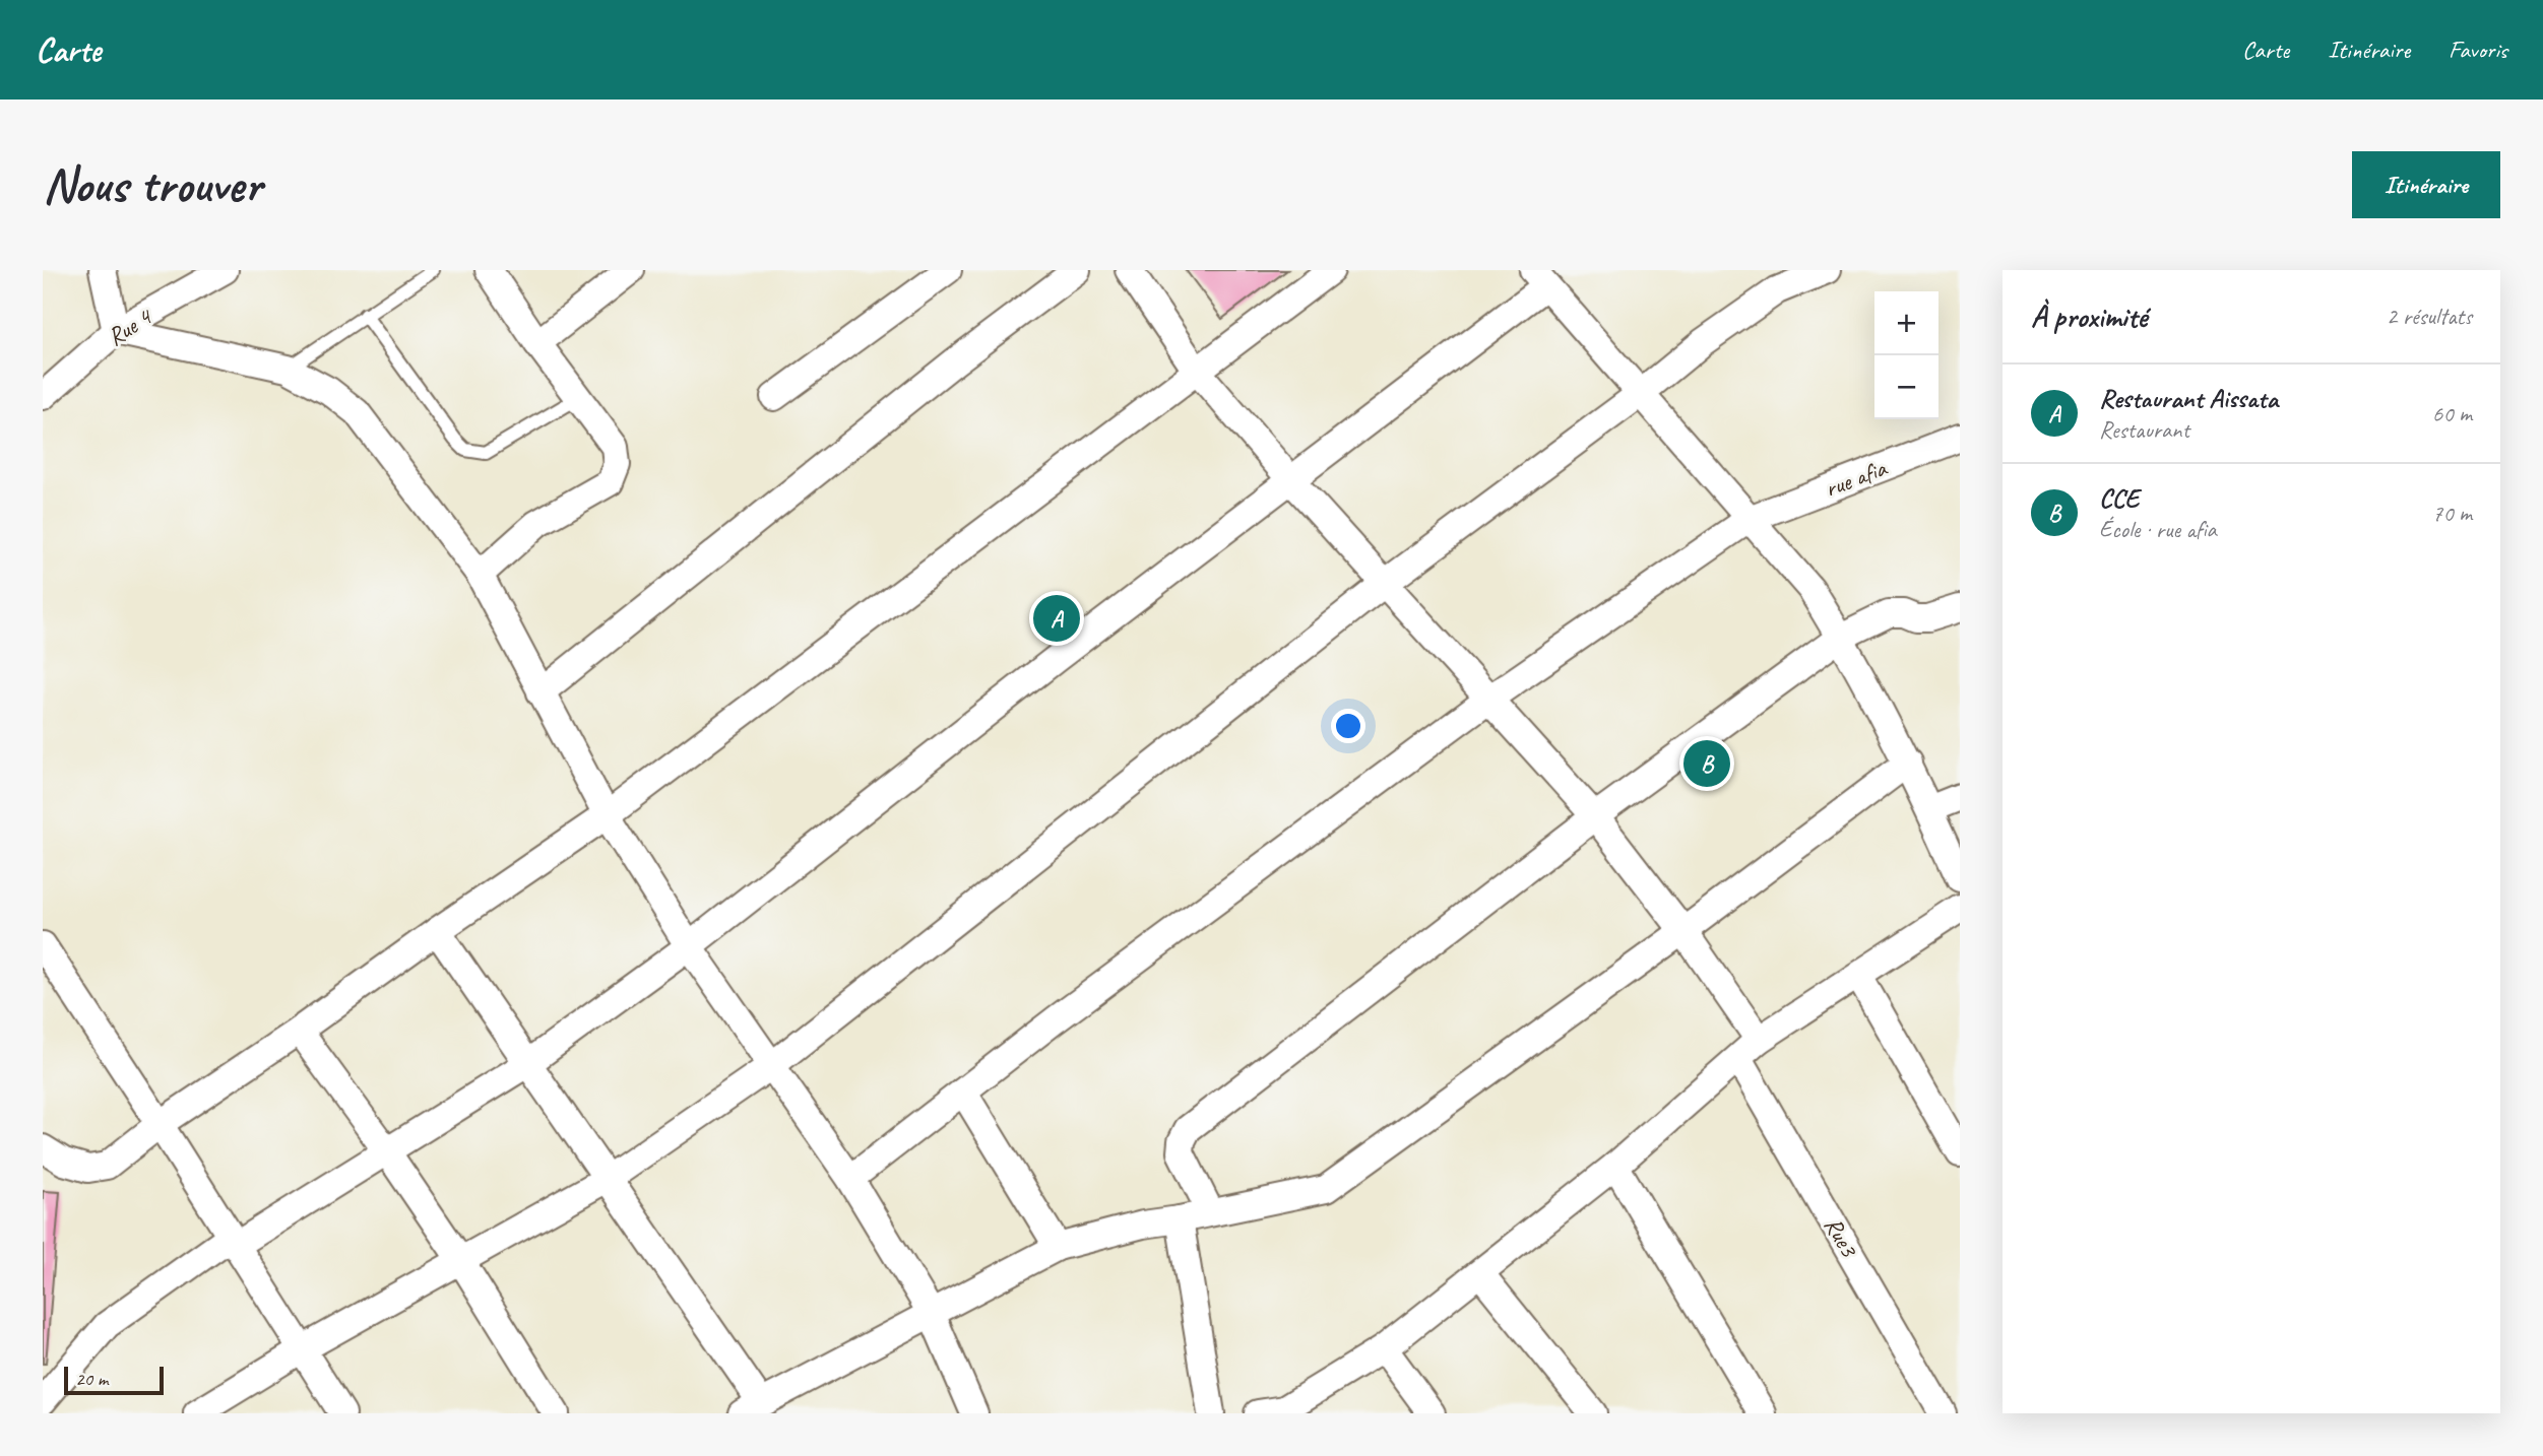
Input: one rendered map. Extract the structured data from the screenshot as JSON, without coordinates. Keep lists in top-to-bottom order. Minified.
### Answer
{"streets":{"street":["Rue 4","rue afia","Rue3"]},"scale_bar":"20 m","page":{"header":"Carte","nav":["Carte","Itinéraire","Favoris"],"buttons":"Itinéraire","title":"Nous trouver","heading":["À proximité","2 résultats"],"map_buttons":["+","−"],"list":[{"mark":"A","name":"Restaurant Aissata","note":"Restaurant","value":"60 m"},{"mark":"B","name":"CCE","note":"École · rue afia","value":"70 m"}],"pins":["A","B"],"scale":"20 m"}}
